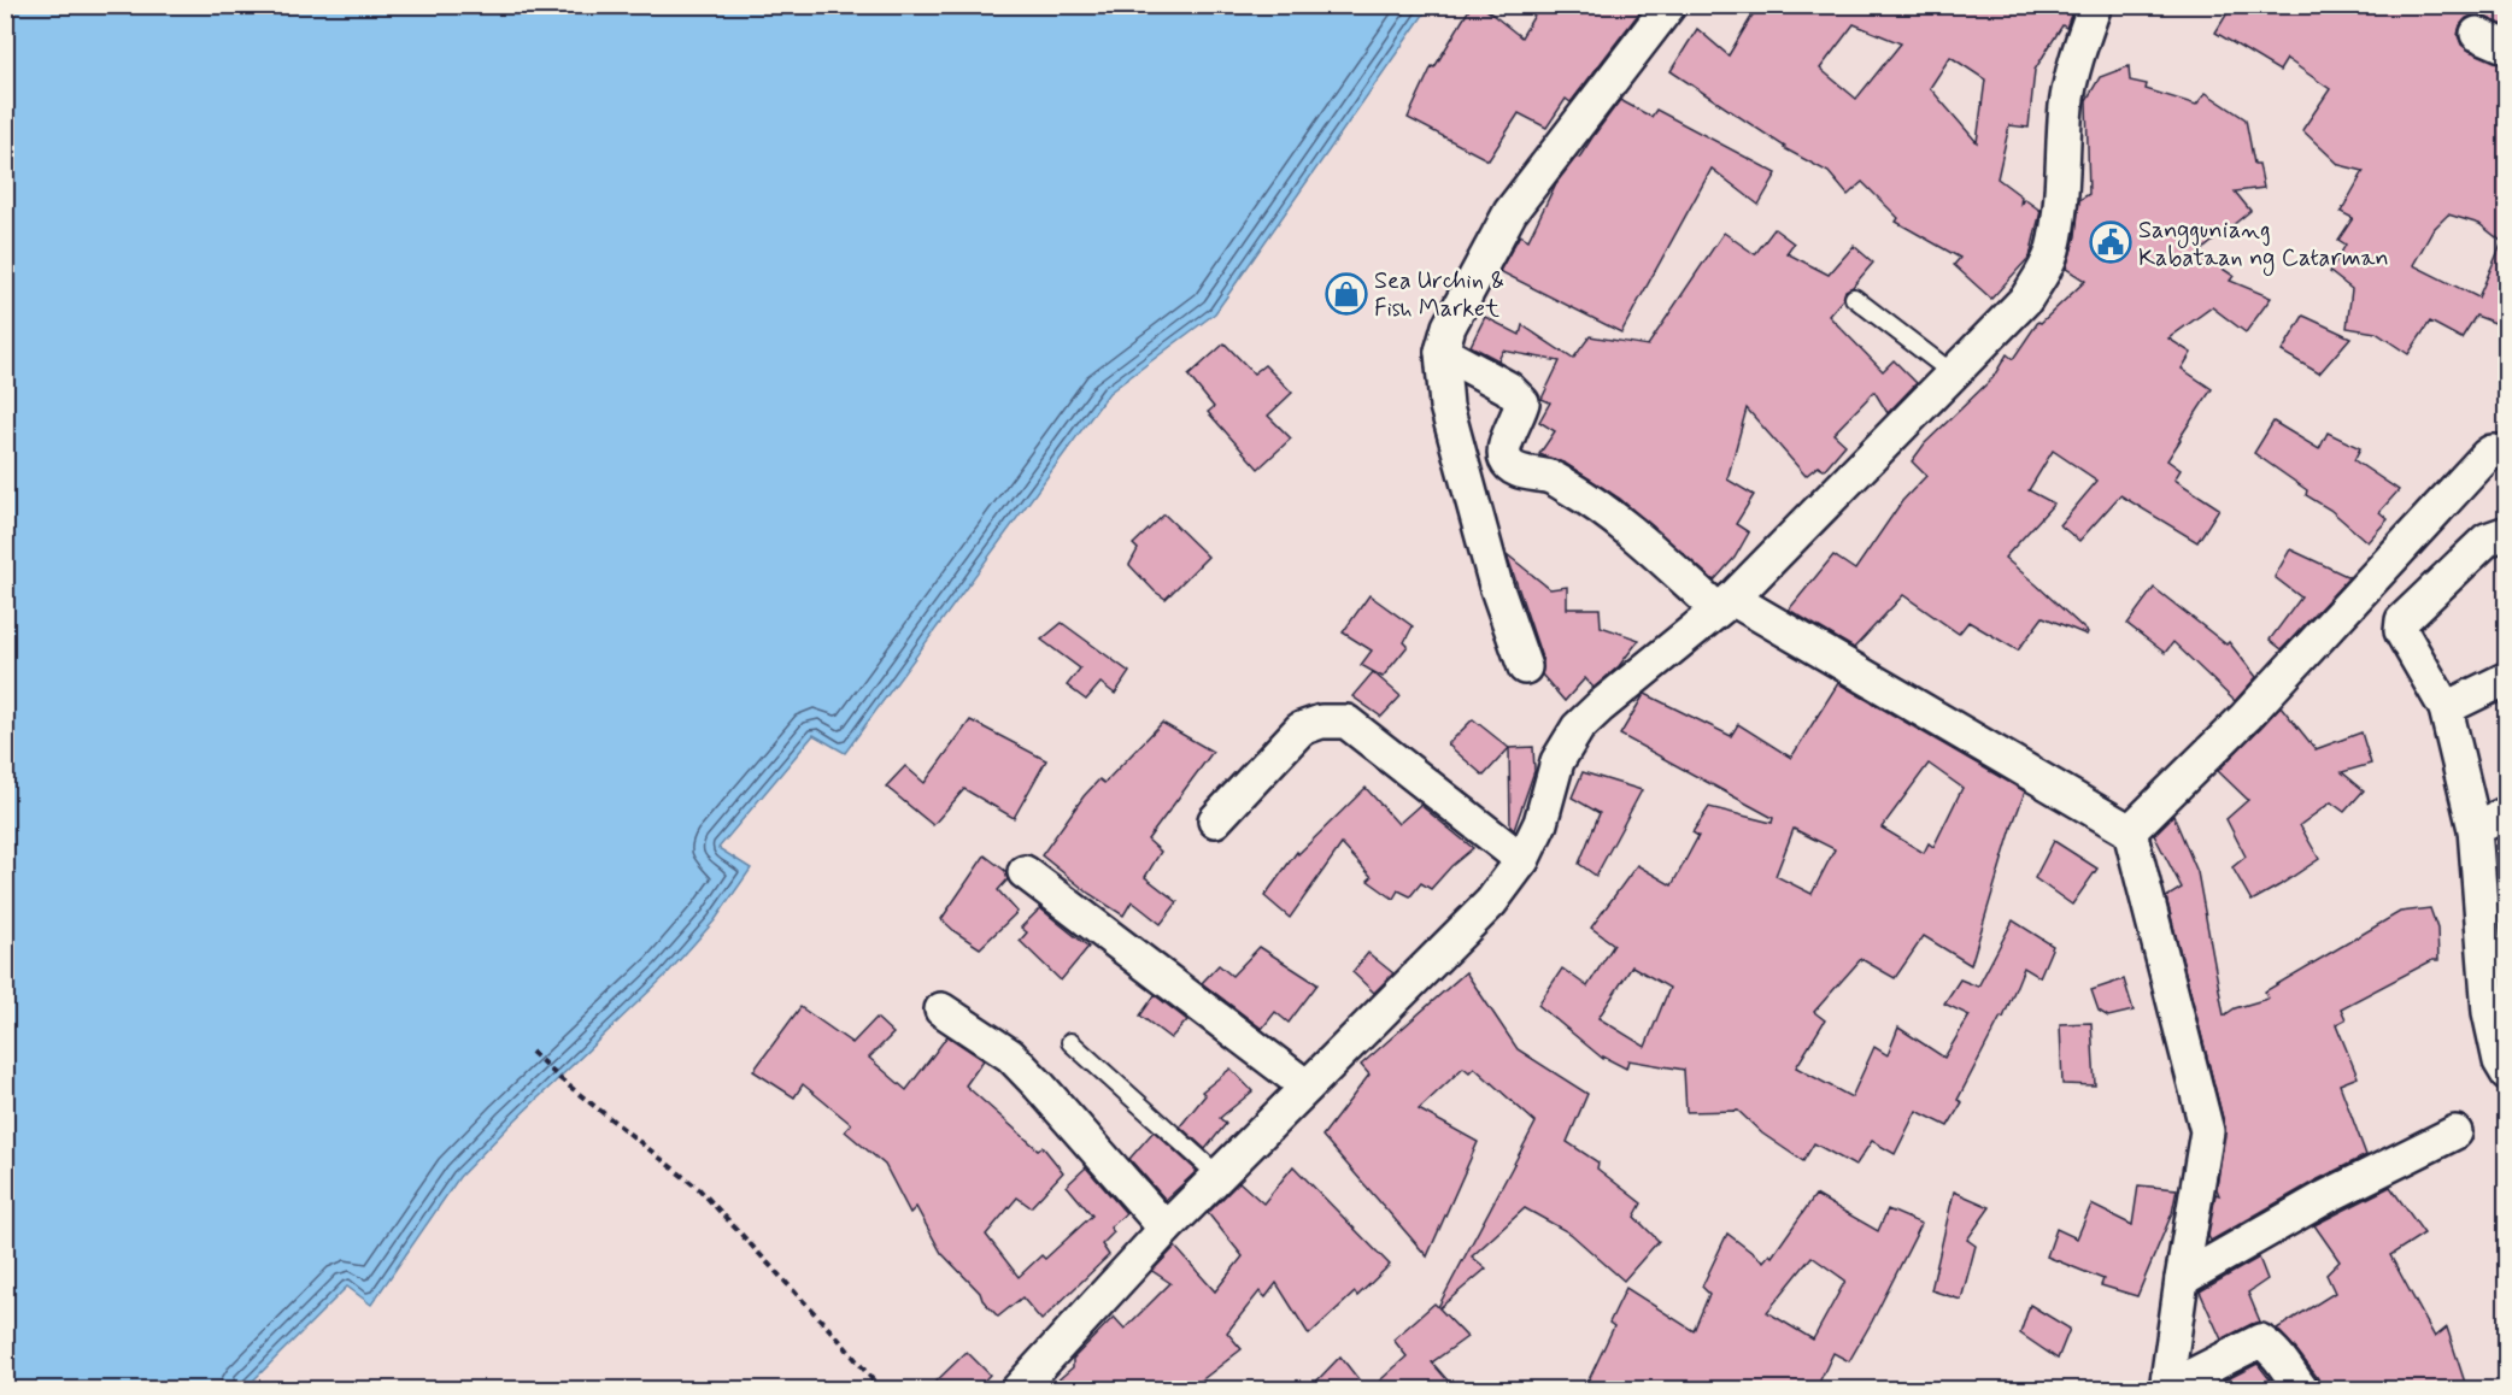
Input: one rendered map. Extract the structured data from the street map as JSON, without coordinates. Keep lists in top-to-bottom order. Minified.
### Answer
{"places":{"public building":["Sangguniang Kabataan ng Catarman"],"shop":["Sea Urchin & Fish Market"]}}
